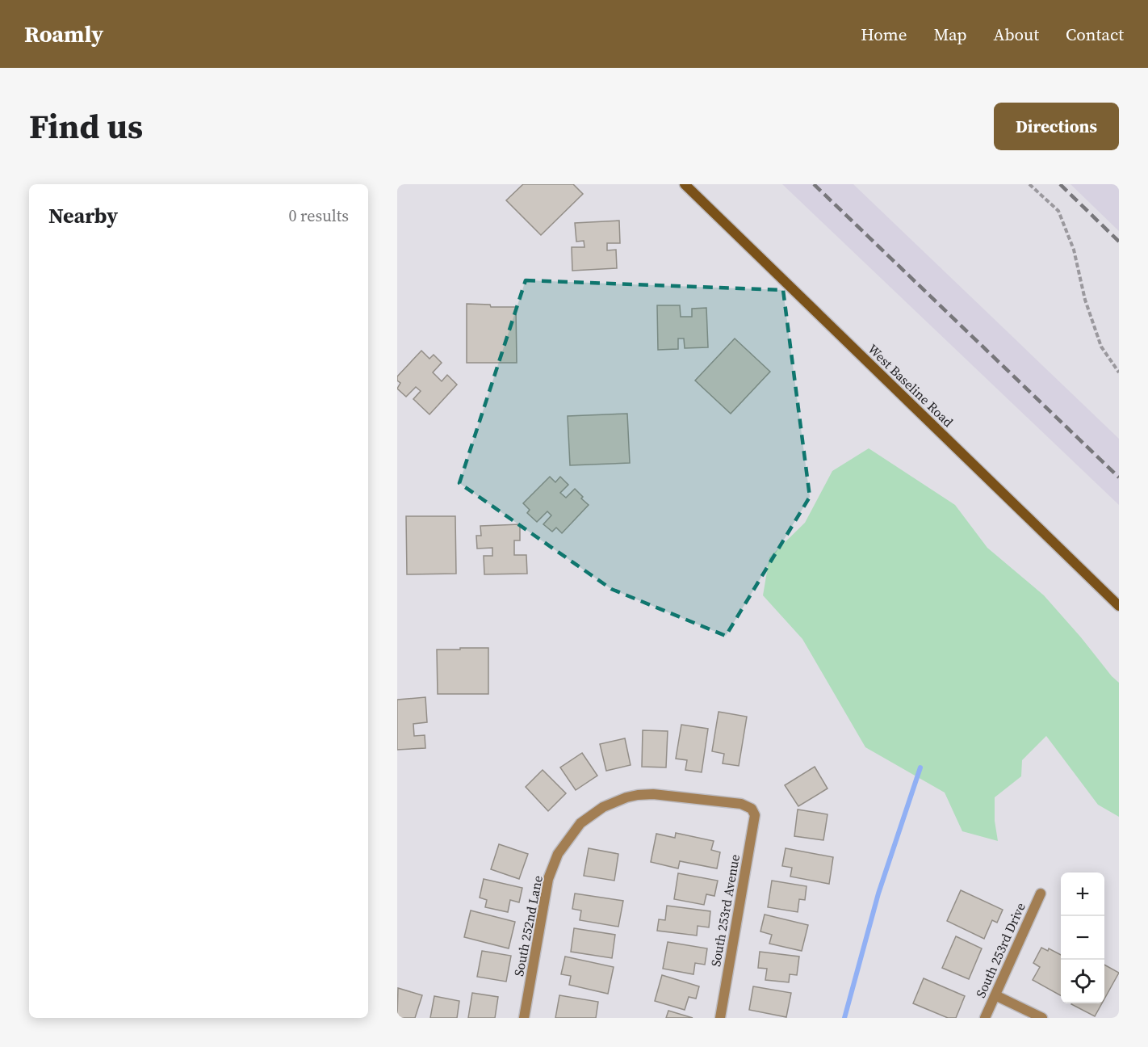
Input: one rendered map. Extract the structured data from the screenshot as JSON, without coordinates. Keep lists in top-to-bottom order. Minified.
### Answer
{"streets":{"main road":["West Baseline Road"],"street":["South 253rd Avenue","South 252nd Lane","South 253rd Drive"]},"crossings":[["South 253rd Avenue","South 252nd Lane"]],"page":{"header":"Roamly","nav":["Home","Map","About","Contact"],"title":"Find us","buttons":"Directions","heading":["Nearby","0 results"],"map_buttons":["+","−"]}}
